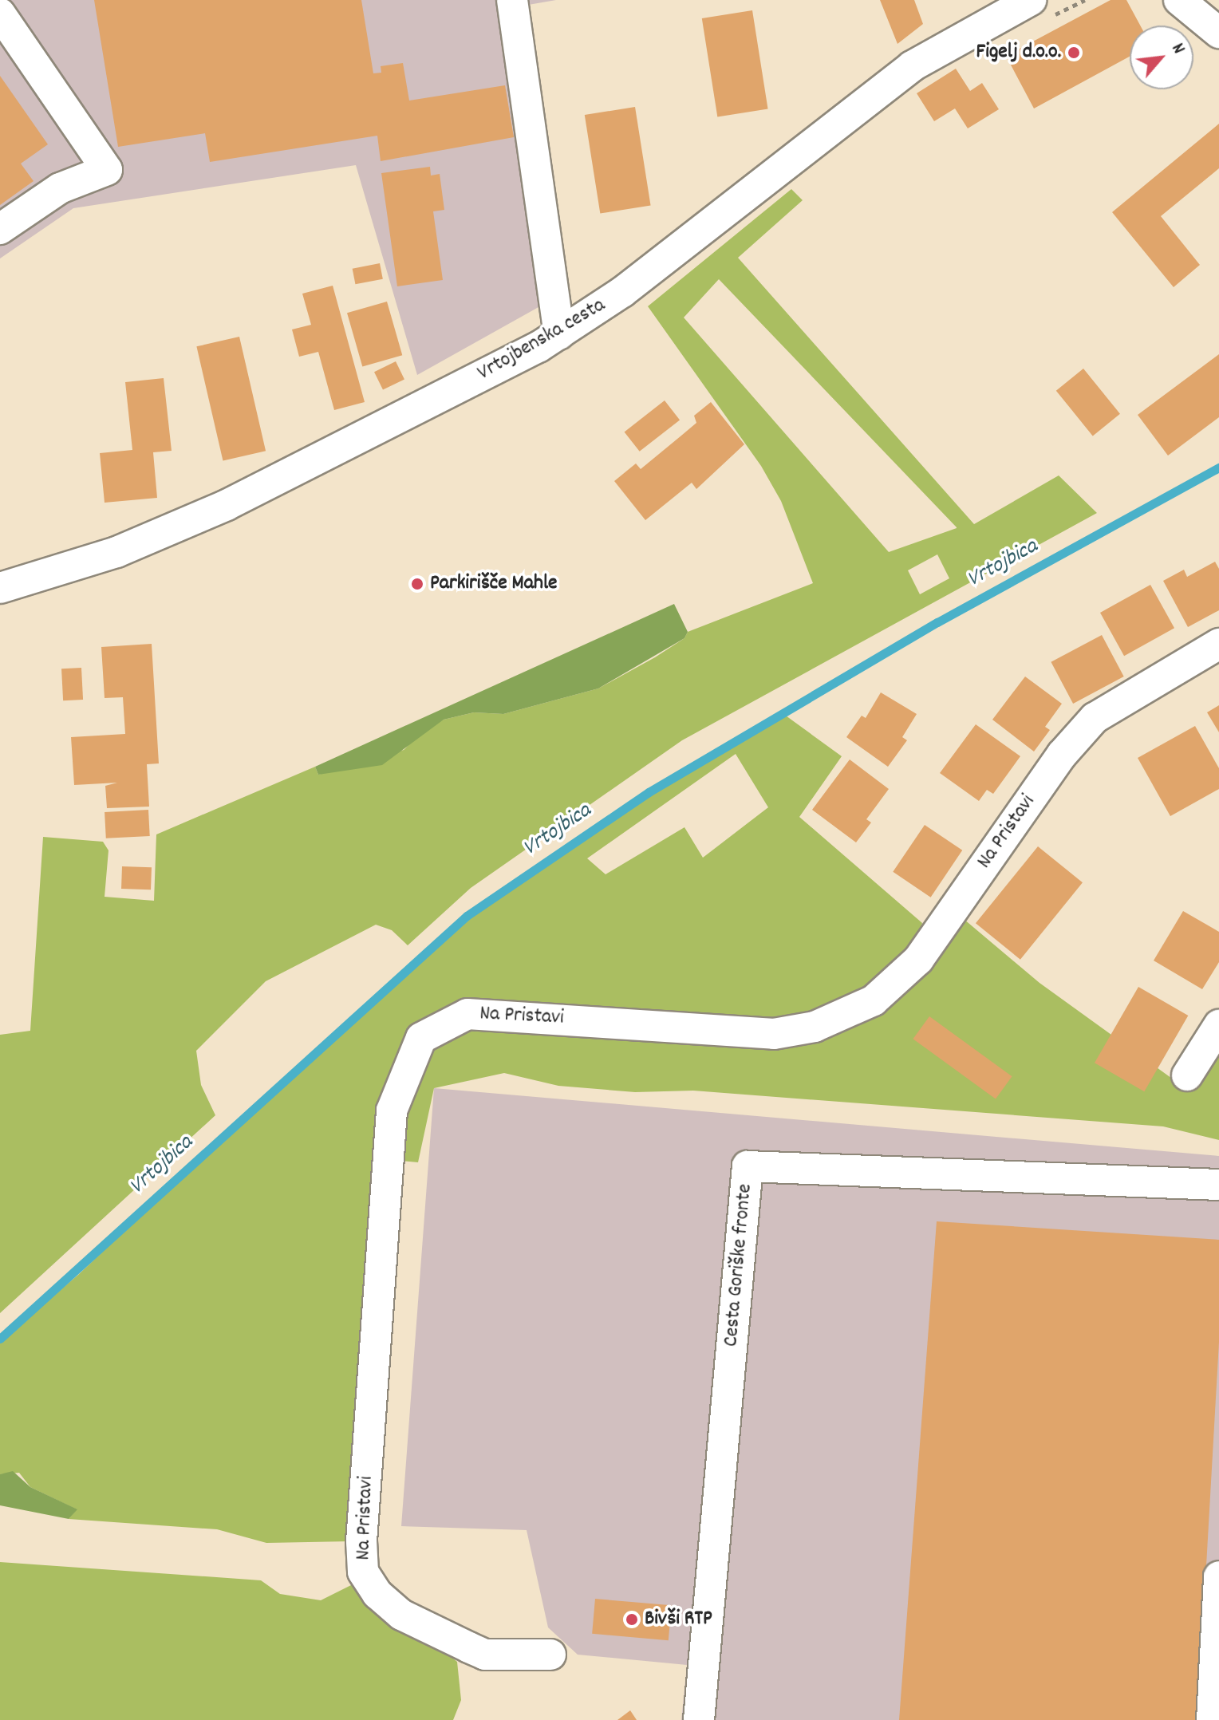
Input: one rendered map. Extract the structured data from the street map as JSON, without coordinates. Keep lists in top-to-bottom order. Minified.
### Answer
{"streets":{"street":["Vrtojbenska cesta","Na Pristavi","Cesta Goriške fronte"]},"water":["Vrtojbica"],"places":["Figelj d.o.o.","Parkirišče Mahle","Bivši RTP"],"north":"top right"}
